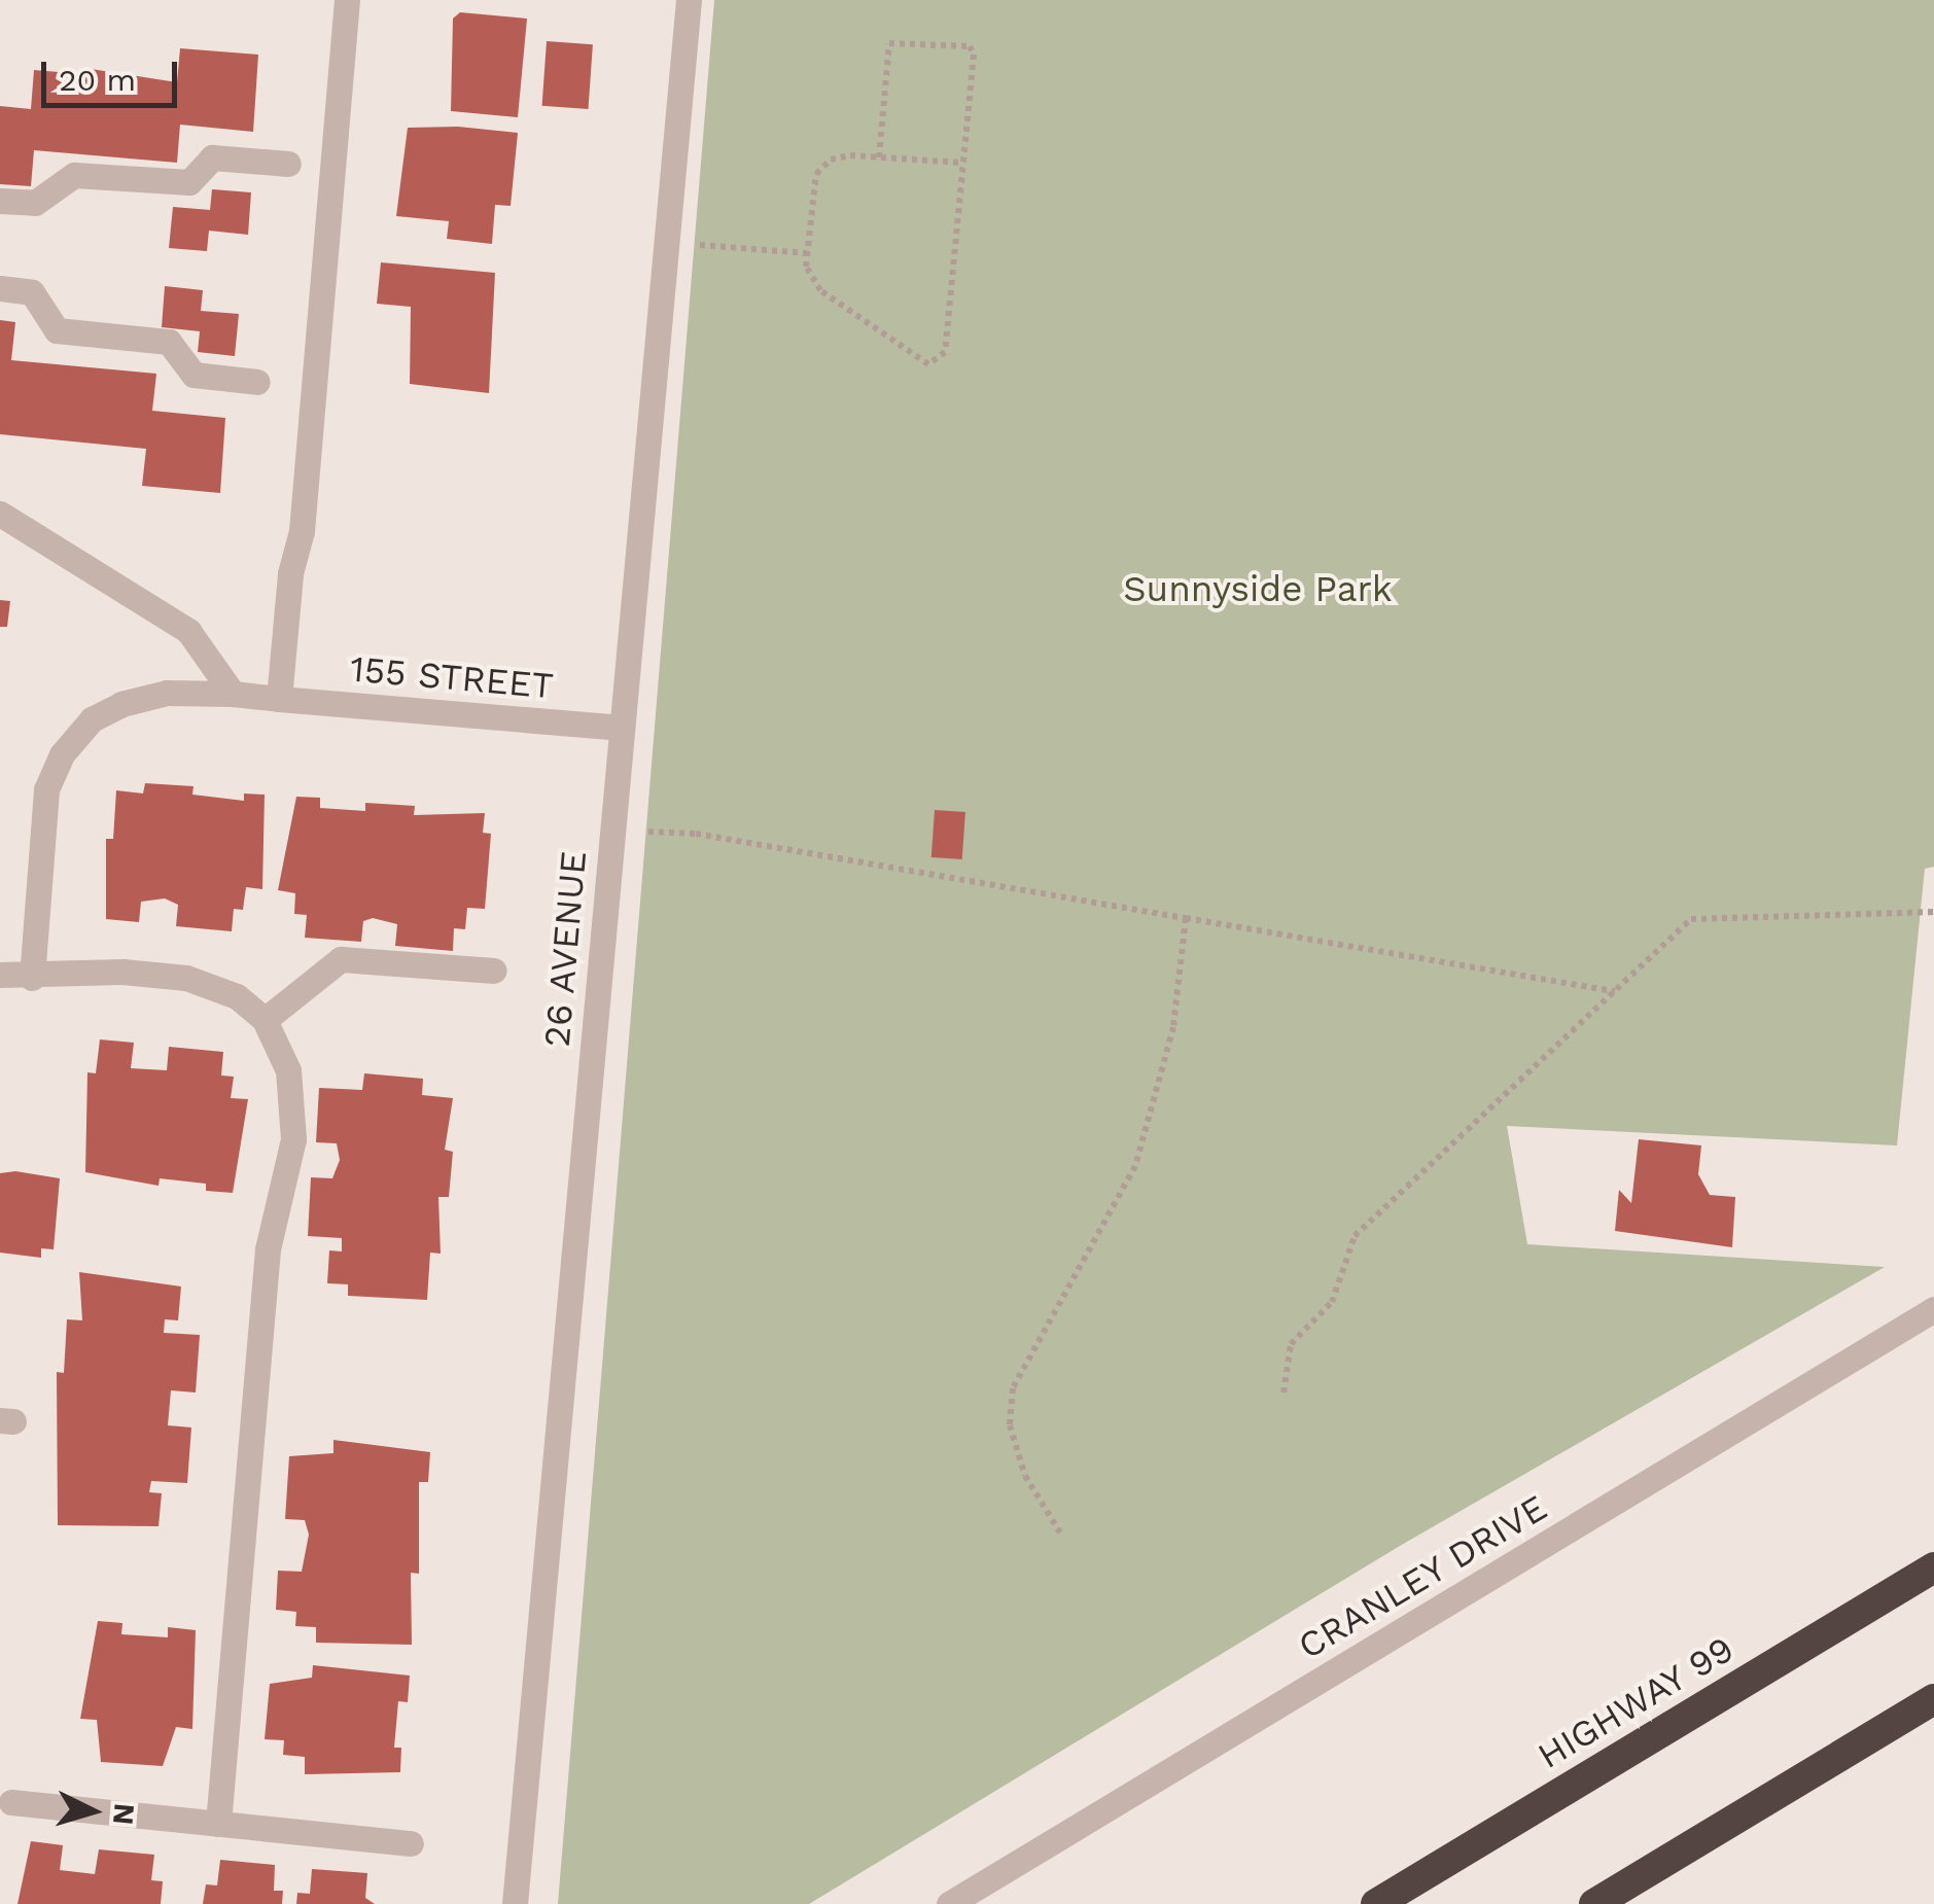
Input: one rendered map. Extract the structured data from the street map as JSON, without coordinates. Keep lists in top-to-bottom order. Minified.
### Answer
{"streets":{"highway":["HIGHWAY 99"],"street":["155 STREET","26 AVENUE","CRANLEY DRIVE"]},"crossings":[["155 STREET","26 AVENUE"]],"parks":["Sunnyside Park"],"scale_bar":"20 m","north":"right"}
